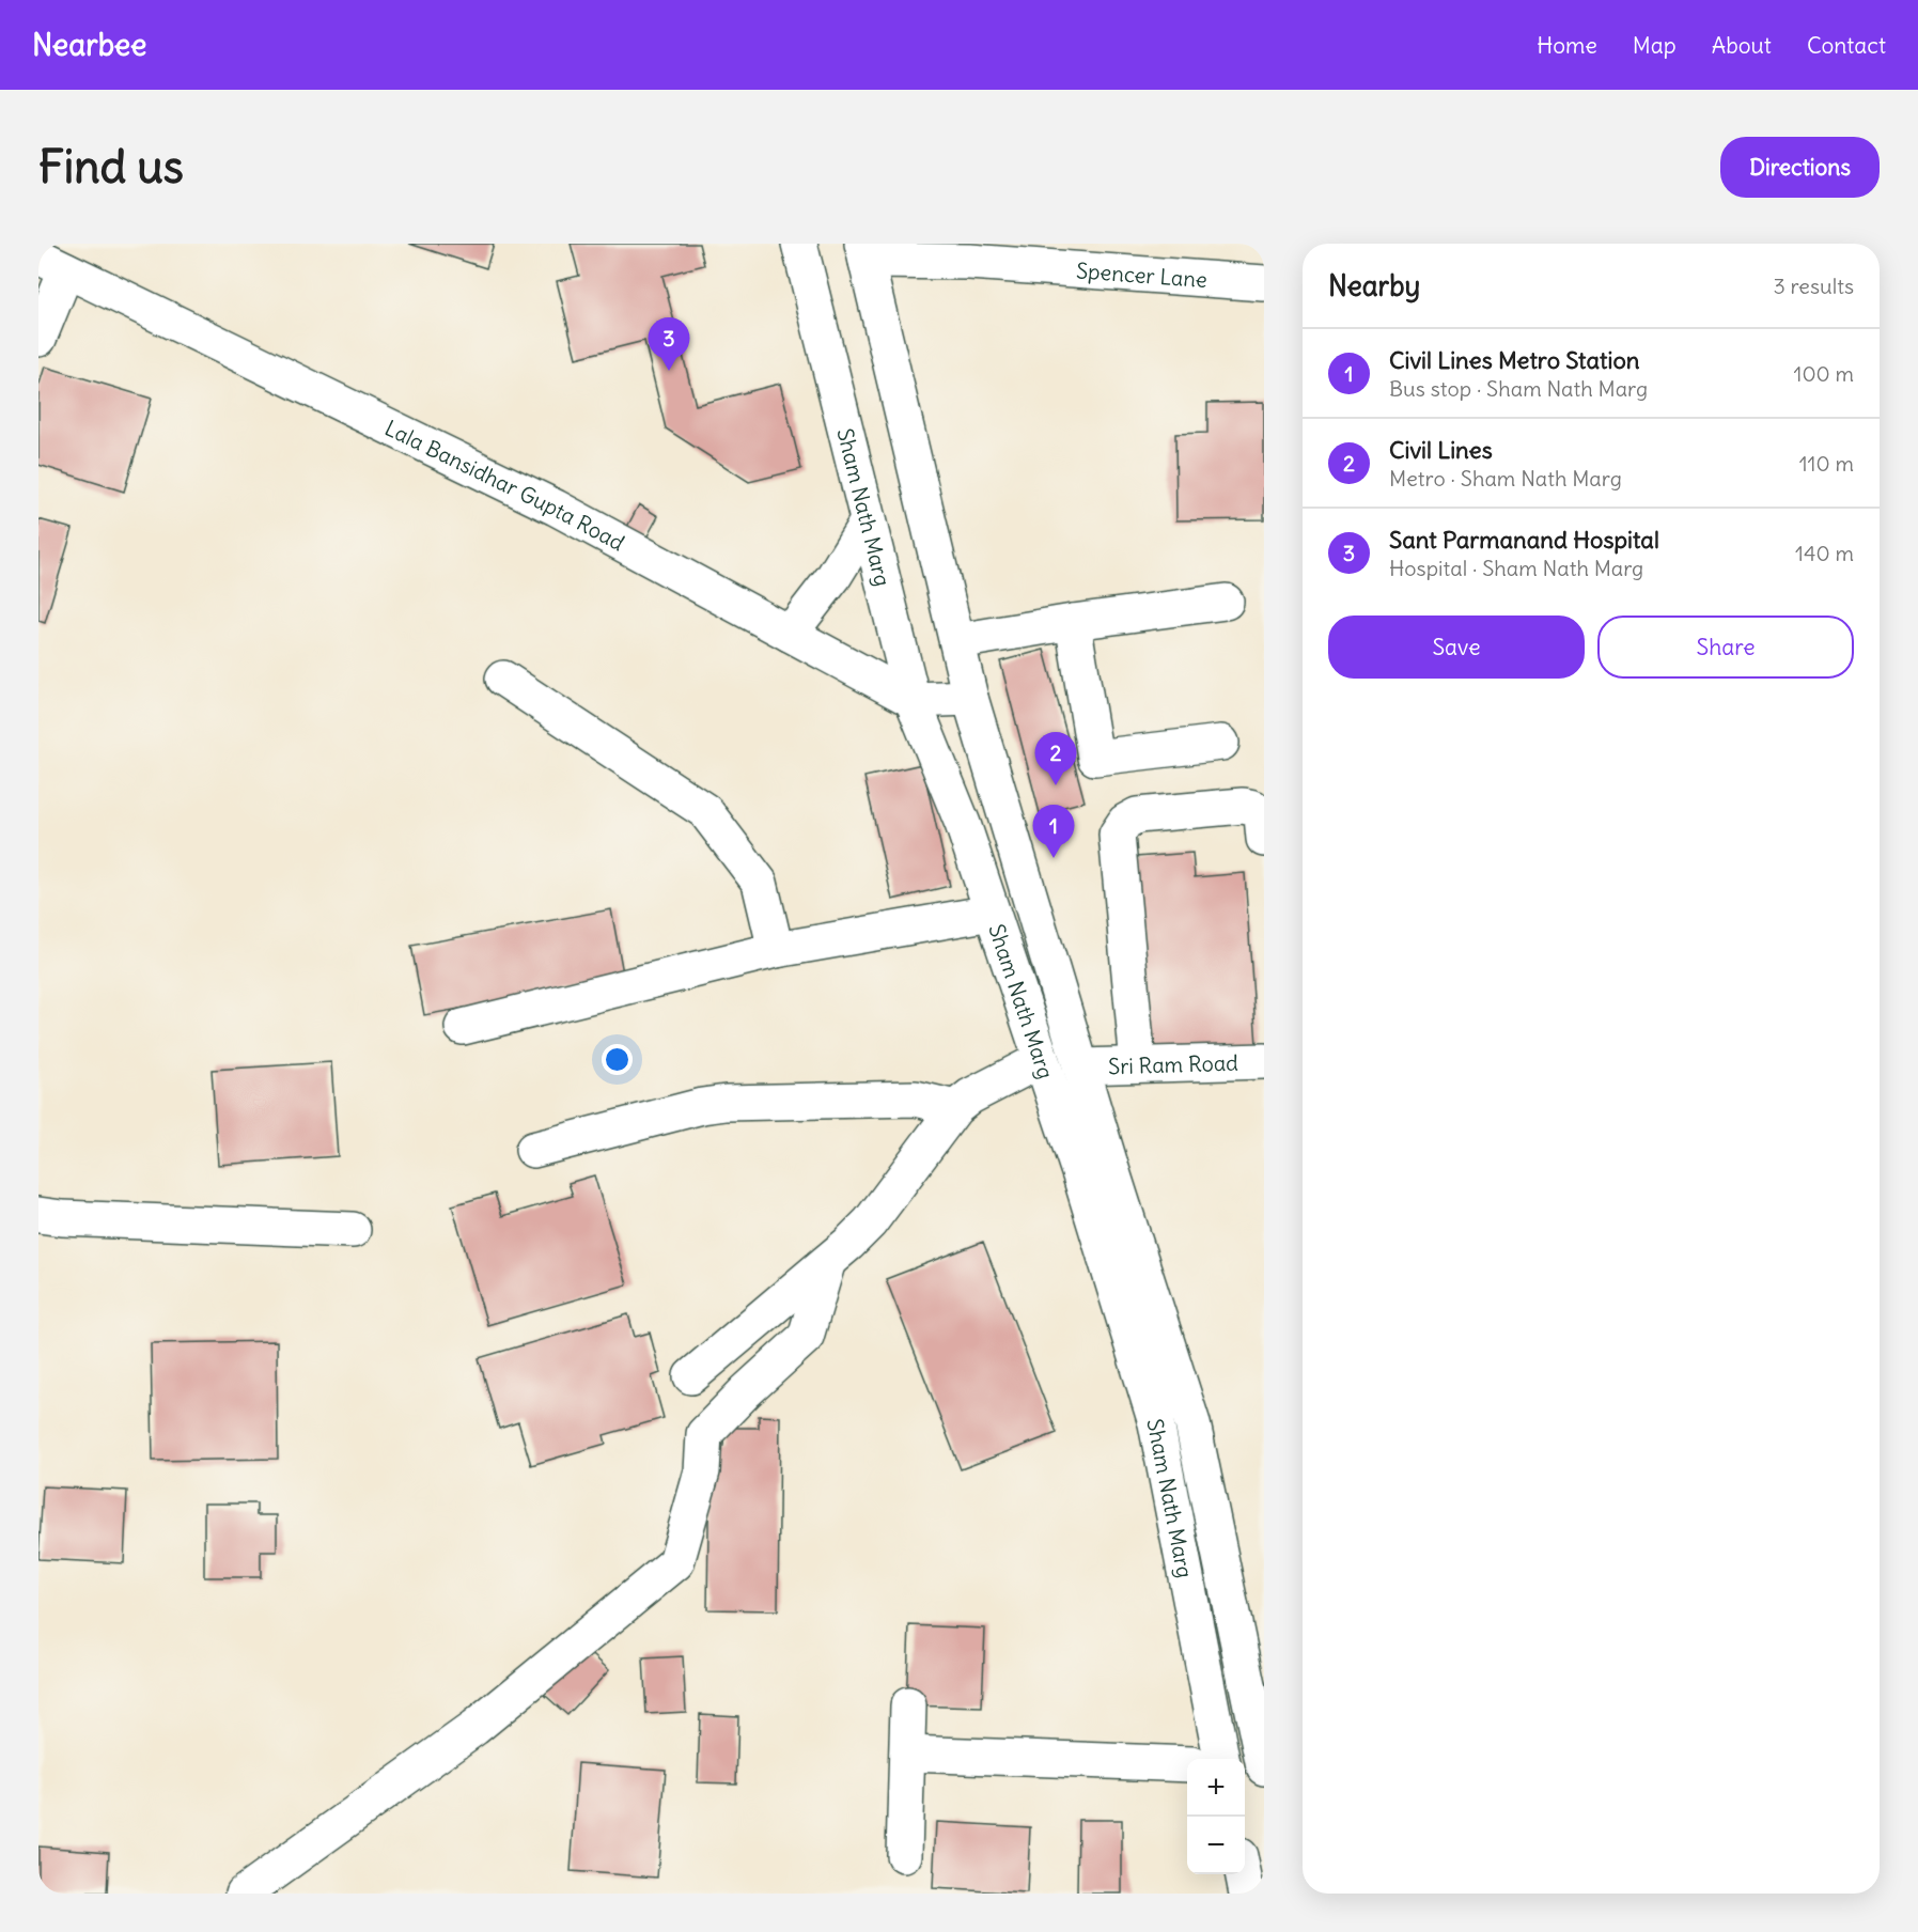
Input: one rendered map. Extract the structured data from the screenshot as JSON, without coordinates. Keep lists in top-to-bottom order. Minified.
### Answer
{"streets":{"street":["Spencer Lane","Lala Bansidhar Gupta Road","Sham Nath Marg","Sri Ram Road"]},"crossings":[["Spencer Lane","Sham Nath Marg"],["Lala Bansidhar Gupta Road","Sham Nath Marg"],["Sham Nath Marg","Sri Ram Road"]],"page":{"header":"Nearbee","nav":["Home","Map","About","Contact"],"buttons":["Directions",["Save","Share"]],"title":"Find us","heading":["Nearby","3 results"],"pins":["3","2","1"],"list":[{"mark":"1","name":"Civil Lines Metro Station","note":"Bus stop · Sham Nath Marg","value":"100 m"},{"mark":"2","name":"Civil Lines","note":"Metro · Sham Nath Marg","value":"110 m"},{"mark":"3","name":"Sant Parmanand Hospital","note":"Hospital · Sham Nath Marg","value":"140 m"}],"map_buttons":["+","−"]}}
